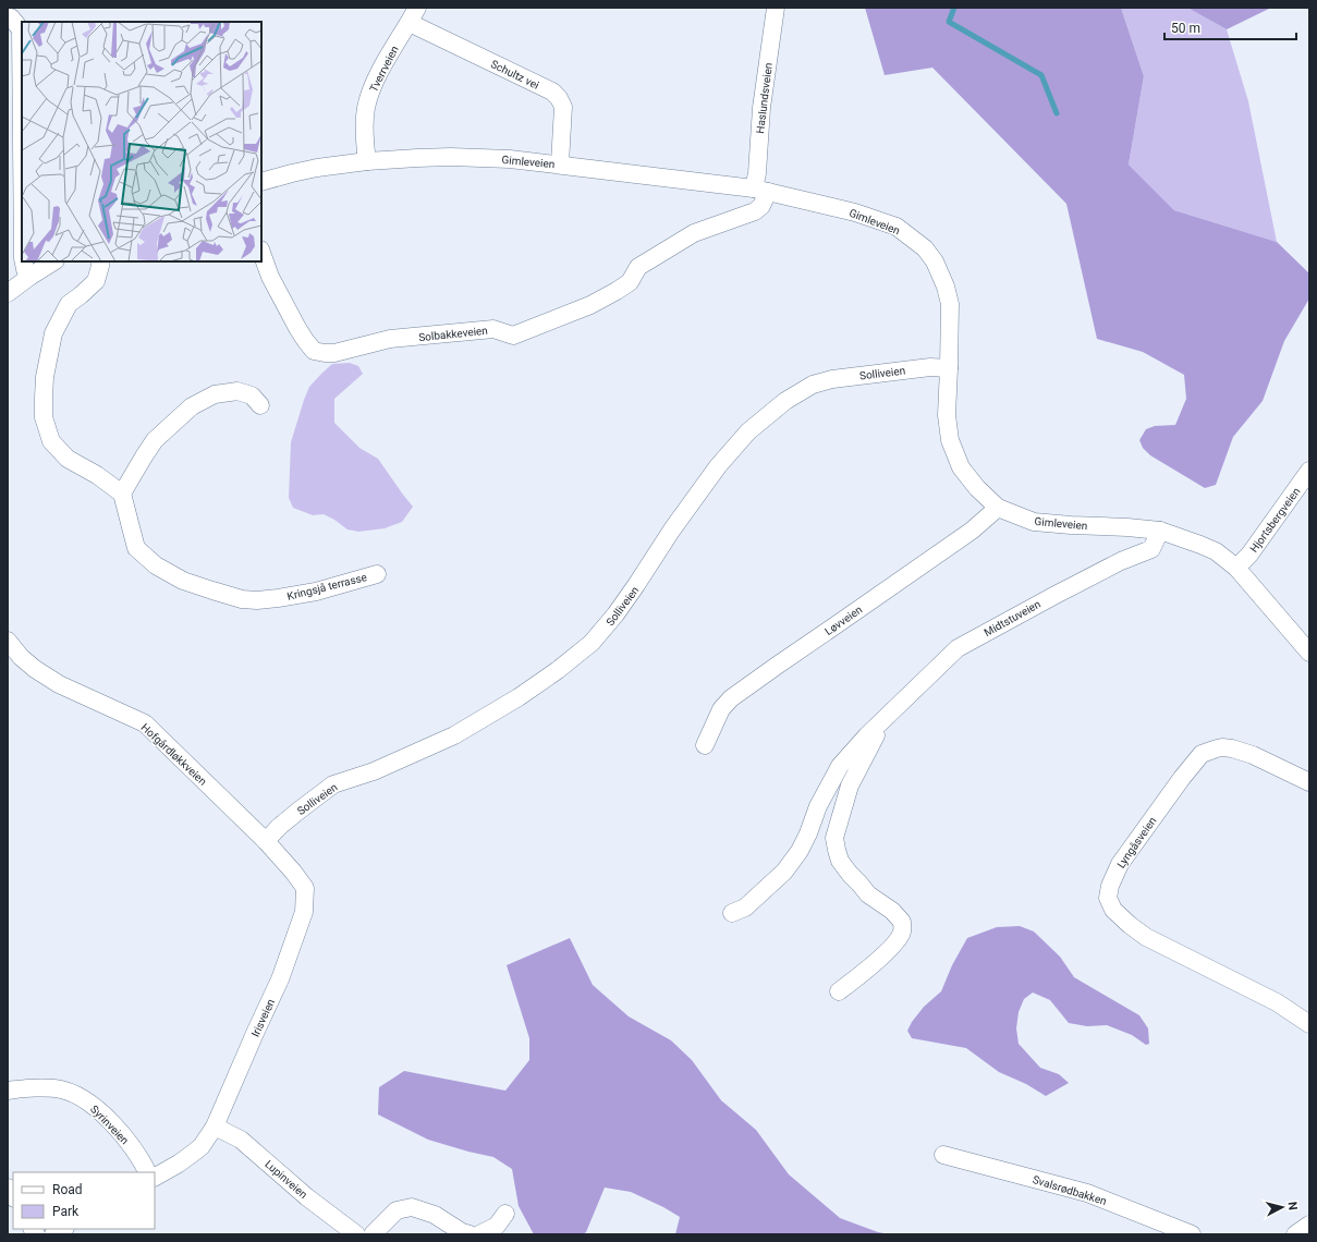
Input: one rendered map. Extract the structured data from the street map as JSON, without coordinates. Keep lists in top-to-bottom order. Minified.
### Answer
{"streets":{"street":["Tverrveien","Schultz vei","Haslundsveien","Gimleveien","Solbakkeveien","Solliveien","Hjortsbergveien","Kringsjå terrasse","Midtstuveien","Løvveien","Hofgårdløkkveien","Lyngåsveien","Irisveien","Syrinveien","Lupinveien","Svalsrødbakken"]},"crossings":[["Tverrveien","Schultz vei"],["Tverrveien","Gimleveien"],["Schultz vei","Gimleveien"],["Haslundsveien","Gimleveien"],["Haslundsveien","Solbakkeveien"],["Gimleveien","Solbakkeveien"],["Gimleveien","Solliveien"],["Gimleveien","Hjortsbergveien"],["Gimleveien","Midtstuveien"],["Gimleveien","Løvveien"],["Solliveien","Hofgårdløkkveien"],["Solliveien","Irisveien"],["Hofgårdløkkveien","Irisveien"],["Irisveien","Lupinveien"]],"legend":["Road","Park"],"scale_bar":"50 m","north":"right"}
